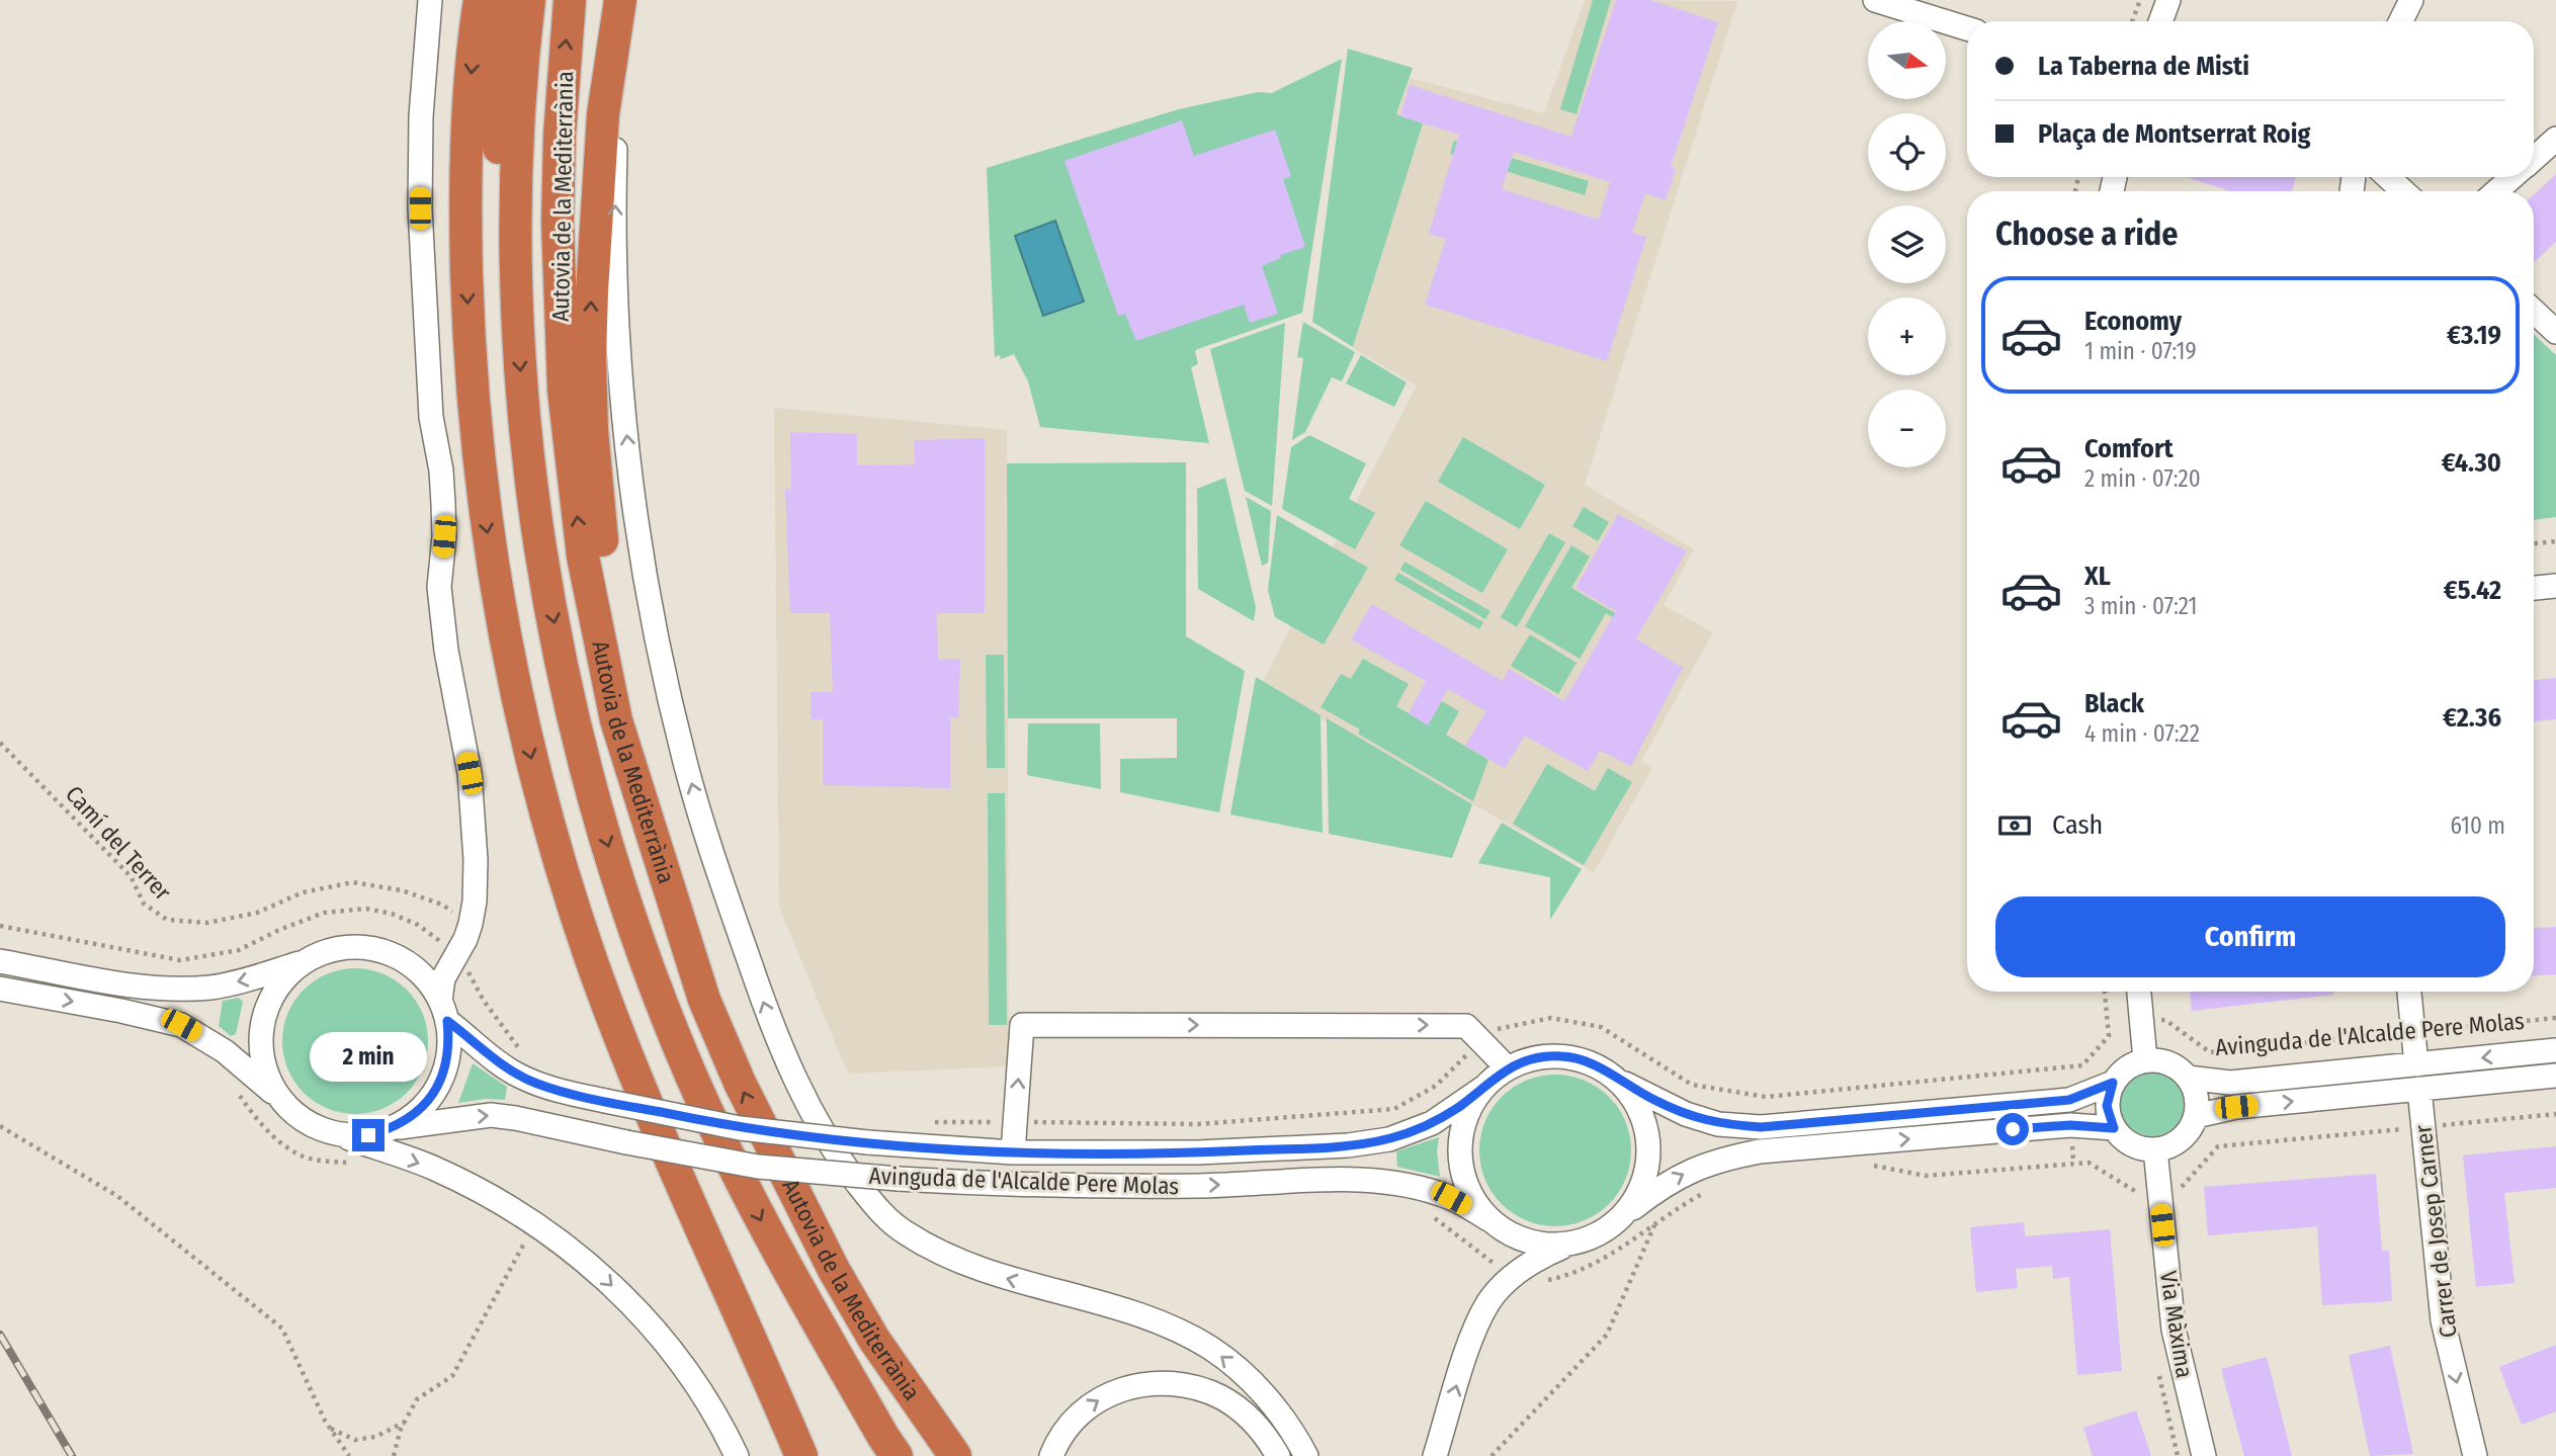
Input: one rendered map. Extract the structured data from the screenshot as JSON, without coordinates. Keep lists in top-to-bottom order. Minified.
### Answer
{"streets":{"highway":["Autovia de la Mediterrània"],"street":["Avinguda de l'Alcalde Pere Molas","Carrer de Josep Carner","Via Màxima"],"path":["Camí del Terrer"]},"crossings":[["Avinguda de l'Alcalde Pere Molas","Via Màxima"]],"one_way":["Carrer de Josep Carner"],"north":"right","page":{"map_buttons":["+","−"],"banner":["La Taberna de Misti","Plaça de Montserrat Roig"],"heading":"Choose a ride","list":[{"name":"Economy","note":"1 min · 07:19","value":"€3.19"},{"name":"Comfort","note":"2 min · 07:20","value":"€4.30"},{"name":"XL","note":"3 min · 07:21","value":"€5.42"},{"name":"Black","note":"4 min · 07:22","value":"€2.36"}],"pay":["Cash","610 m"],"buttons":"Confirm","bubble":"2 min"}}
